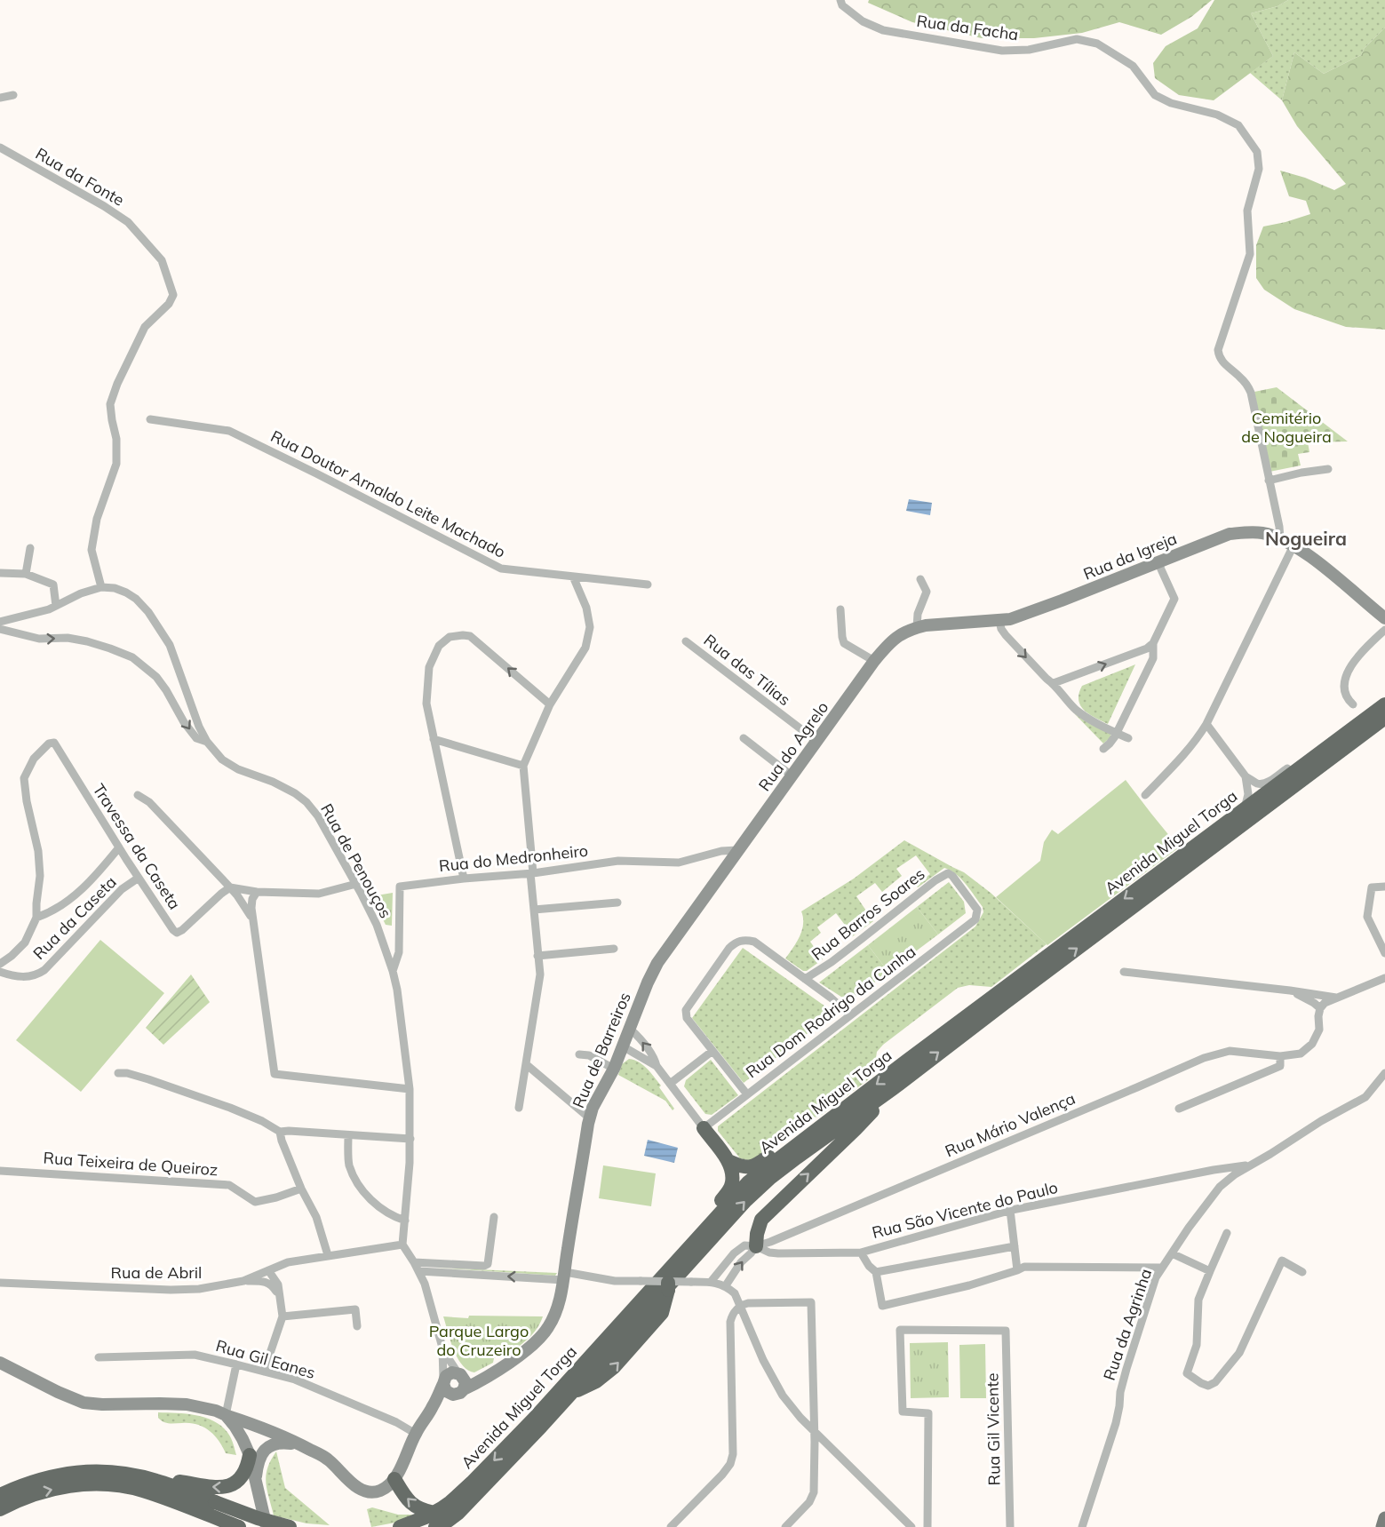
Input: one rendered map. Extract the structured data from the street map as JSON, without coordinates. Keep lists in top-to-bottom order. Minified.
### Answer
{"streets":{"highway":["Avenida Miguel Torga"],"street":["Rua da Facha","Rua da Fonte","Rua Doutor Arnaldo Leite Machado","Rua da Igreja","Rua das Tílias","Rua do Agrelo","Travessa da Caseta","Rua do Medronheiro","Rua de Penouços","Rua Barros Soares","Rua da Caseta","Rua Dom Rodrigo da Cunha","Rua de Barreiros","Rua Mário Valença","Rua Teixeira de Queiroz","Rua São Vicente do Paulo","Rua de Abril","Rua da Agrinha","Rua Gil Eanes","Rua Gil Vicente"]},"crossings":[["Rua da Facha","Rua da Igreja"],["Rua da Fonte","Rua de Penouços"],["Rua da Igreja","Rua do Agrelo"],["Rua das Tílias","Rua do Agrelo"],["Rua do Agrelo","Rua do Medronheiro"],["Rua do Agrelo","Rua de Barreiros"],["Travessa da Caseta","Rua da Caseta"],["Rua do Medronheiro","Rua de Penouços"],["Rua do Medronheiro","Rua de Barreiros"],["Rua de Penouços","Rua de Abril"],["Rua Barros Soares","Rua Dom Rodrigo da Cunha"],["Rua Mário Valença","Rua São Vicente do Paulo"],["Rua São Vicente do Paulo","Rua da Agrinha"]],"districts":["Nogueira"],"parks":["Cemitério de Nogueira","Parque Largo do Cruzeiro"]}
